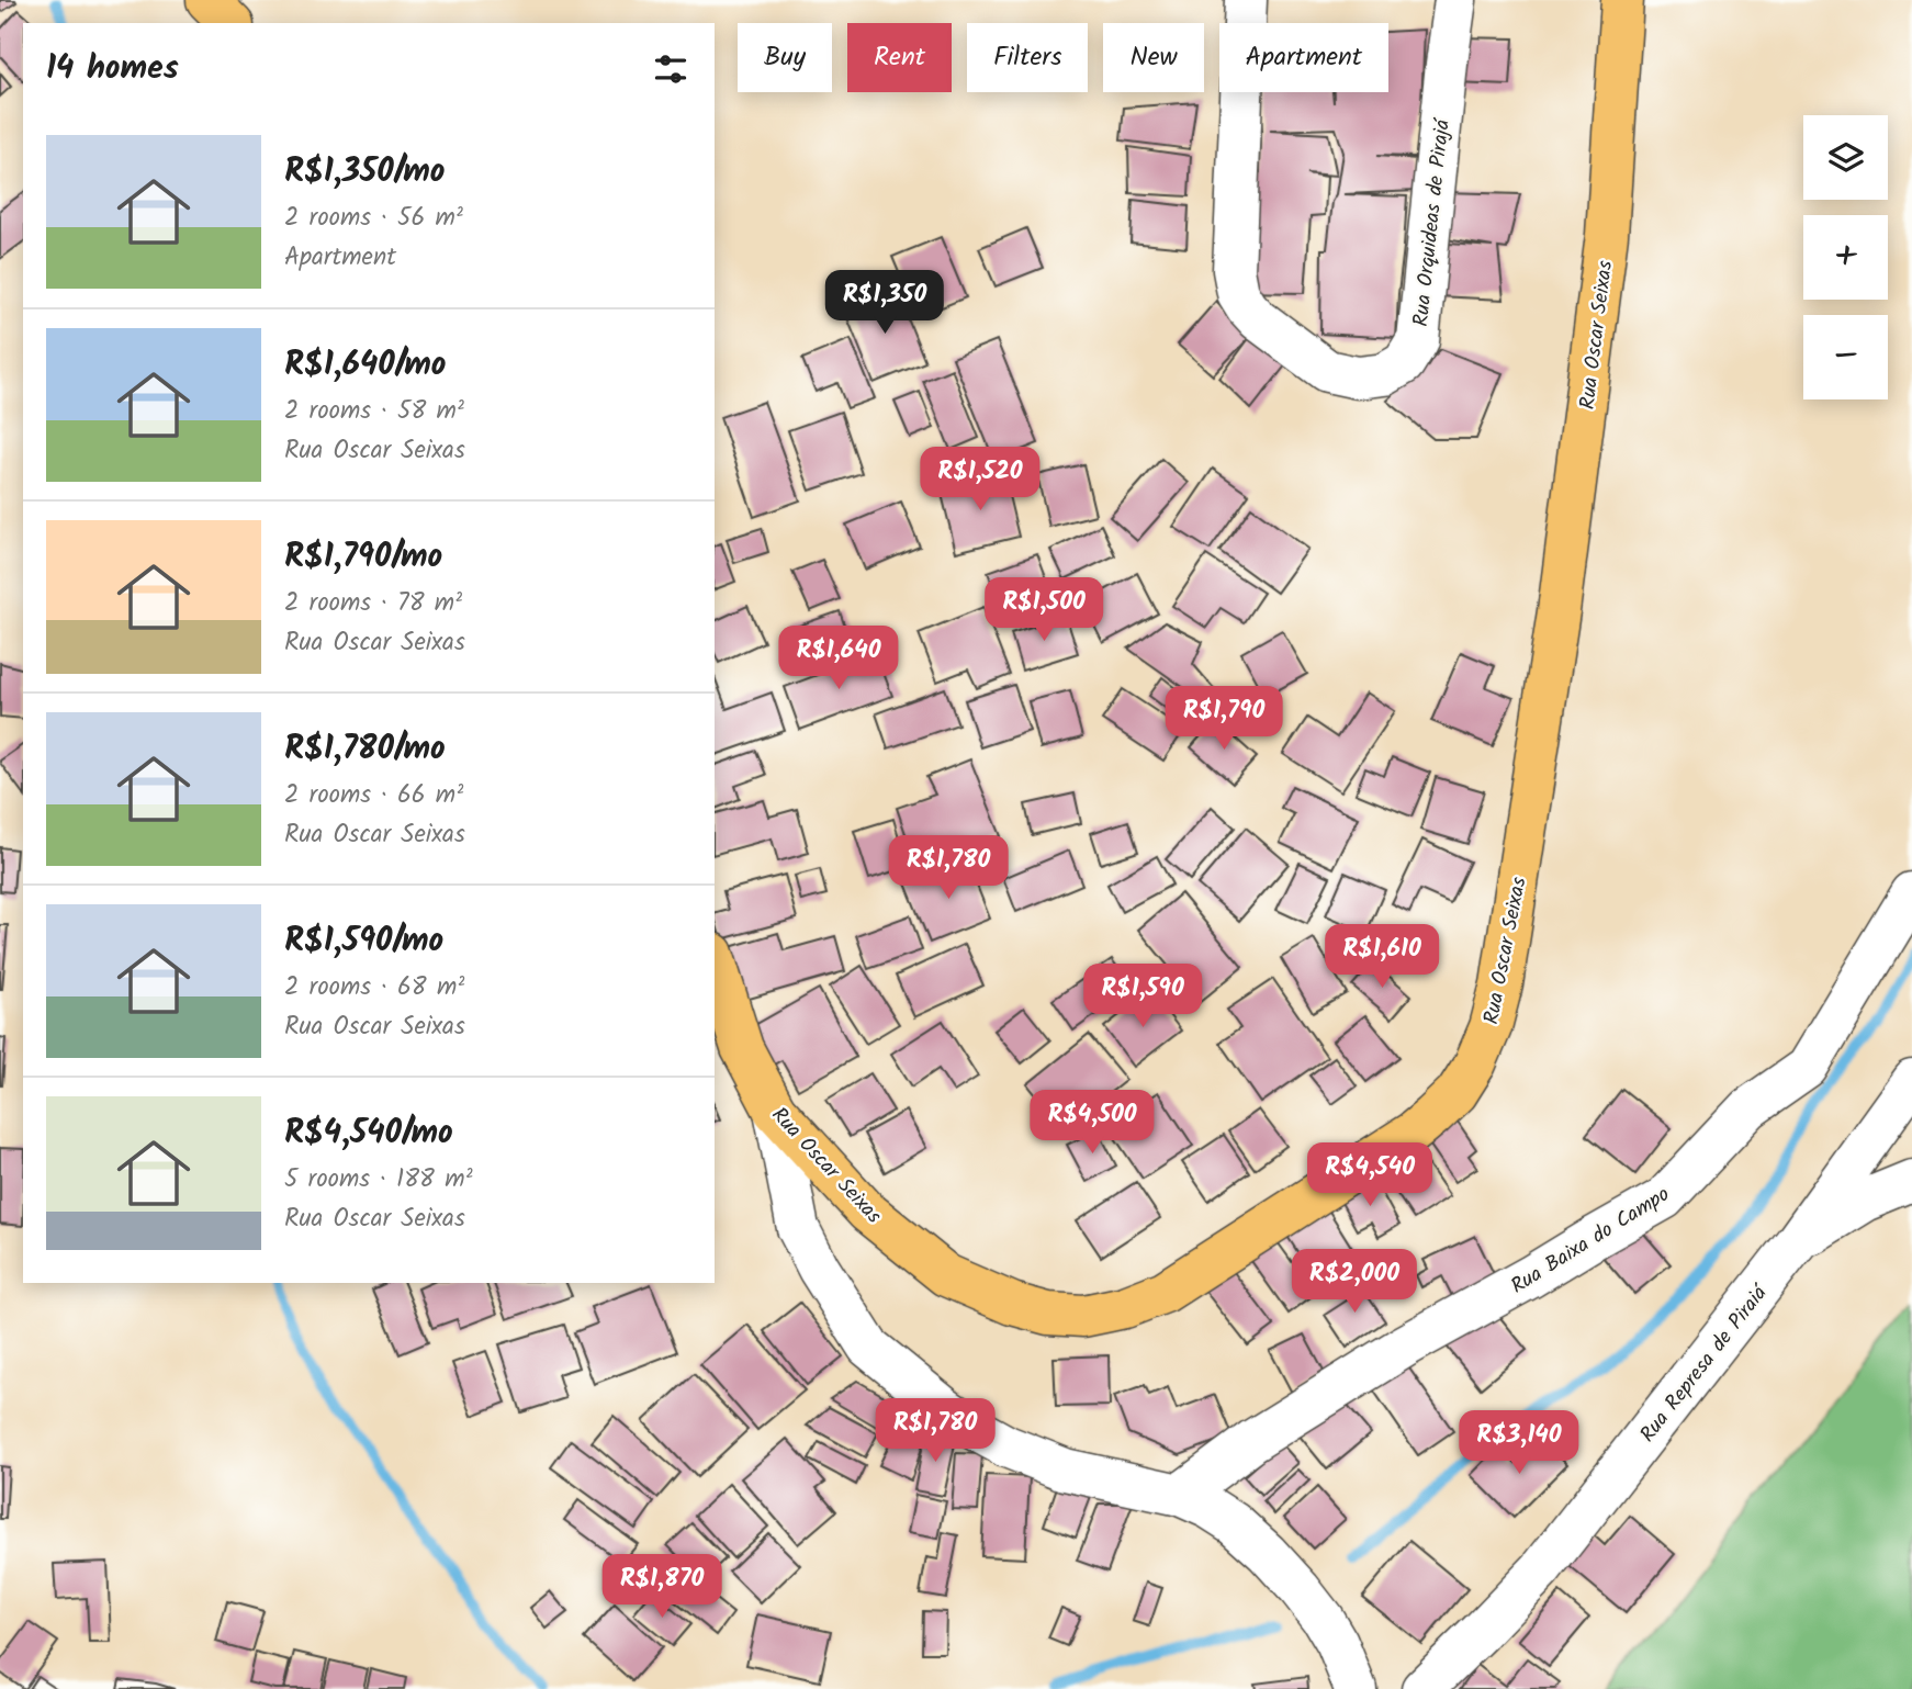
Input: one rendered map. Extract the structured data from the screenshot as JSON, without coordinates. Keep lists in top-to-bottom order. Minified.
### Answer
{"streets":{"main road":["Rua Oscar Seixas"],"street":["Rua Orquideas de Pirajá","Rua Baixa do Campo","Rua Represa de Piraiá"]},"page":{"chip":["Buy","Rent","Filters","New","Apartment"],"heading":"14 homes","map_buttons":["+","−"],"list":[{"name":"R$1,350/mo","note":"2 rooms · 56 m² · Apartment"},{"name":"R$1,640/mo","note":"2 rooms · 58 m² · Rua Oscar Seixas"},{"name":"R$1,790/mo","note":"2 rooms · 78 m² · Rua Oscar Seixas"},{"name":"R$1,780/mo","note":"2 rooms · 66 m² · Rua Oscar Seixas"},{"name":"R$1,590/mo","note":"2 rooms · 68 m² · Rua Oscar Seixas"},{"name":"R$4,540/mo","note":"5 rooms · 188 m² · Rua Oscar Seixas"}],"price":["R$1,350","R$1,520","R$1,500","R$1,640","R$1,790","R$1,780","R$1,610","R$1,590","R$4,500","R$4,540","R$2,000","R$1,780","R$3,140","R$1,870"]}}
